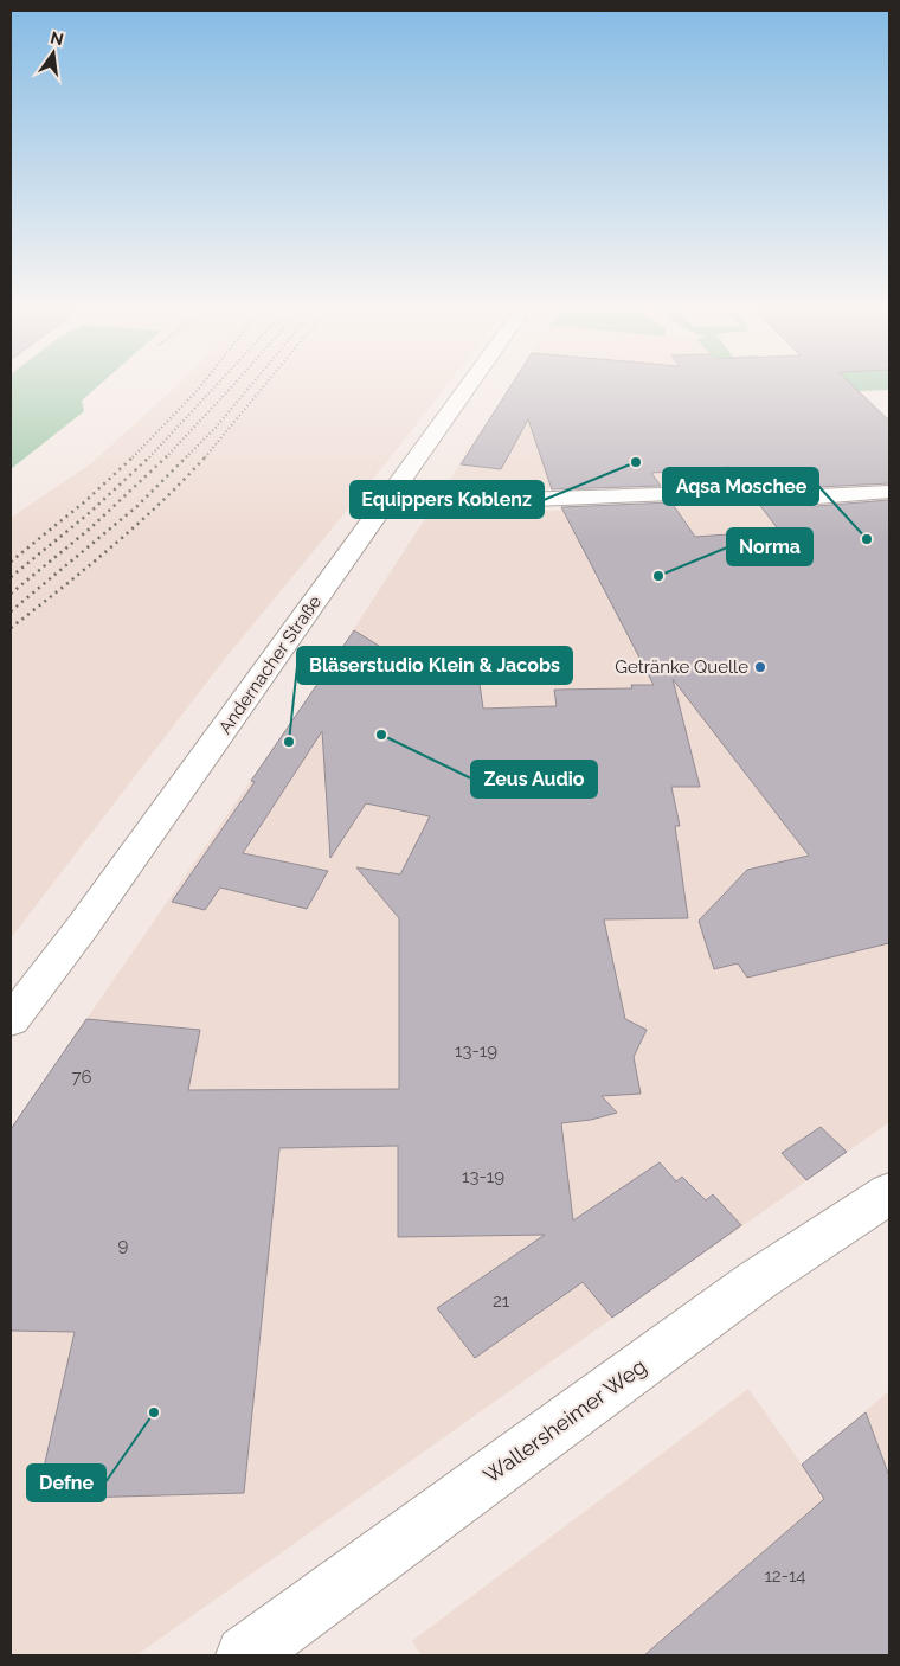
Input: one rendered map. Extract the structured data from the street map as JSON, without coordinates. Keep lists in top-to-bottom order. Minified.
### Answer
{"streets":{"street":["Andernacher Straße","Wallersheimer Weg"]},"places":["Equippers Koblenz","Aqsa Moschee","Norma","Getränke Quelle","Zeus Audio","Bläserstudio Klein & Jacobs","Defne"],"house_numbers":["13-19","76","13-19","9","21","12-14"],"north":"top"}
